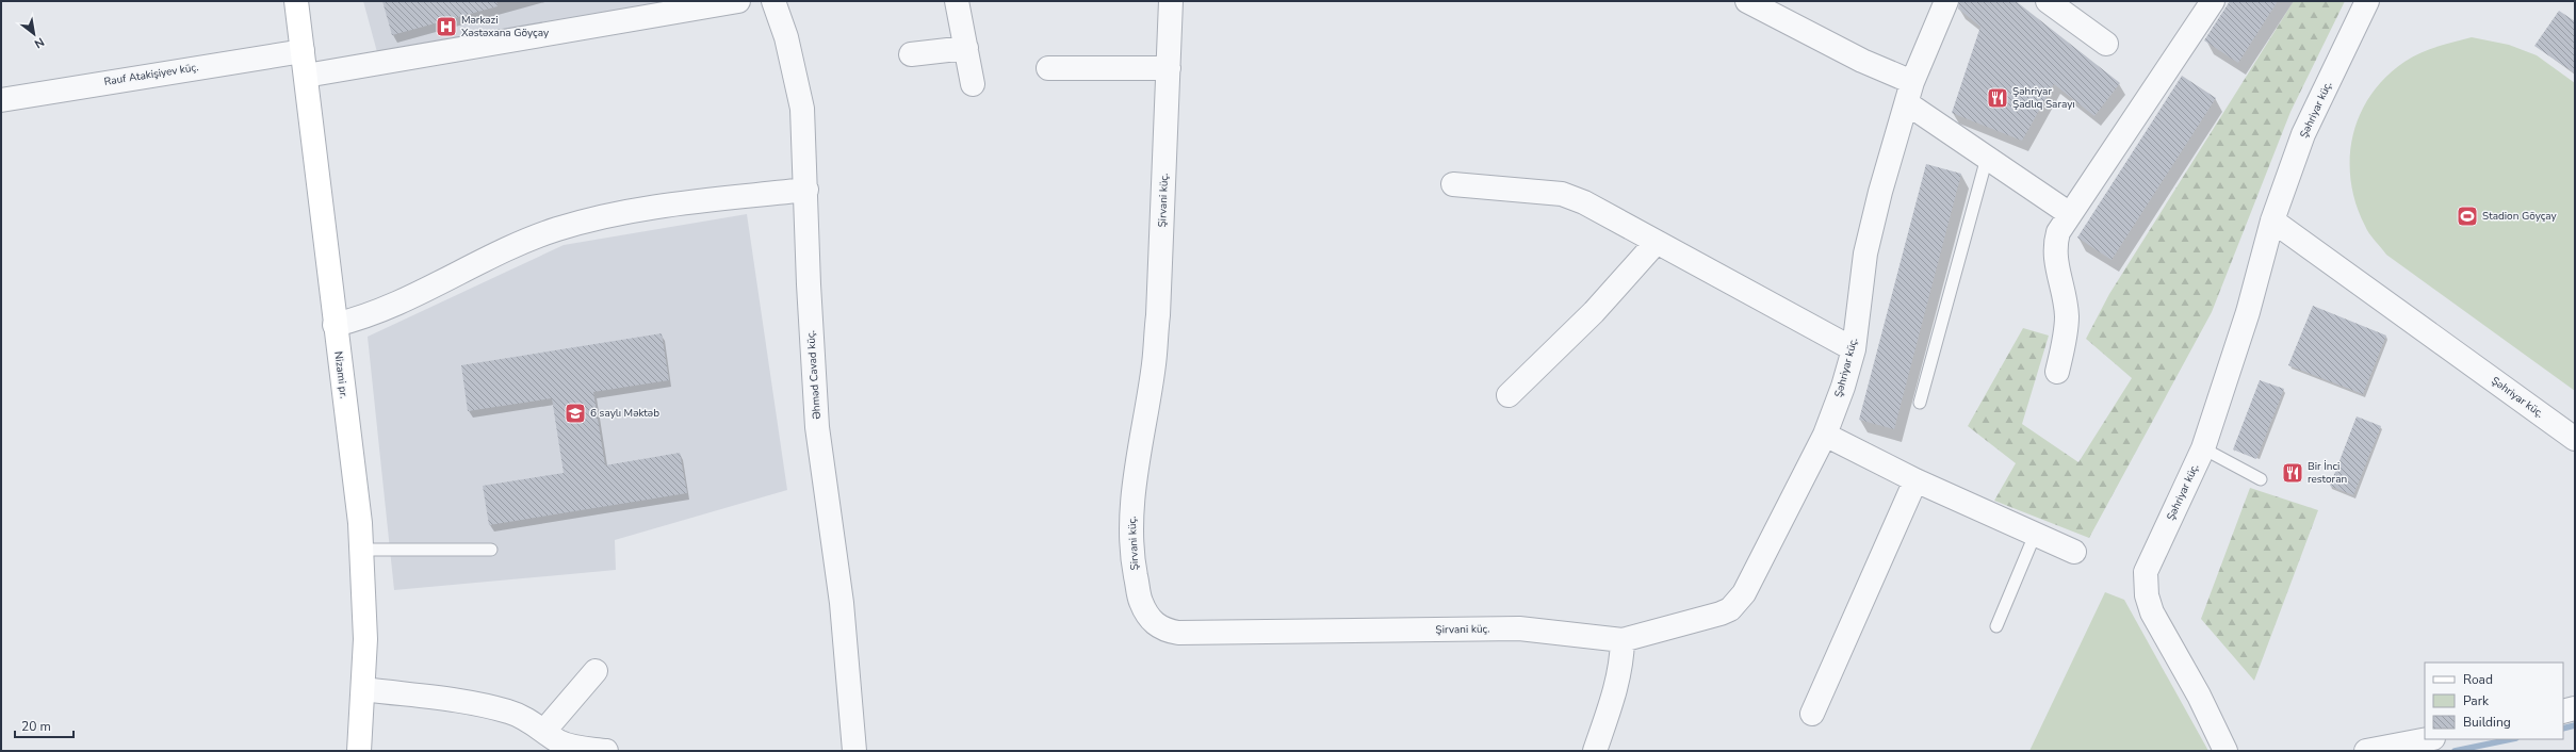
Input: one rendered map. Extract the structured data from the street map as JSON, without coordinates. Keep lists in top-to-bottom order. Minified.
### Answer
{"streets":{"street":["Rauf Atakişiyev küç.","Şəhriyar küç.","Şirvani küç.","Nizami pr.","Əhməd Cavad küç."]},"crossings":[["Rauf Atakişiyev küç.","Nizami pr."],["Şəhriyar küç.","Şirvani küç."]],"places":{"hospital":["Mərkəzi Xəstəxana Göyçay"],"restaurant":["Şəhriyar Şadlıq Sarayı","Bir İnci restoran"],"sports":["Stadion Göyçay"],"school or university":["6 saylı Məktəb"]},"legend":["Road","Park","Building"],"scale_bar":"20 m","north":"bottom right"}
